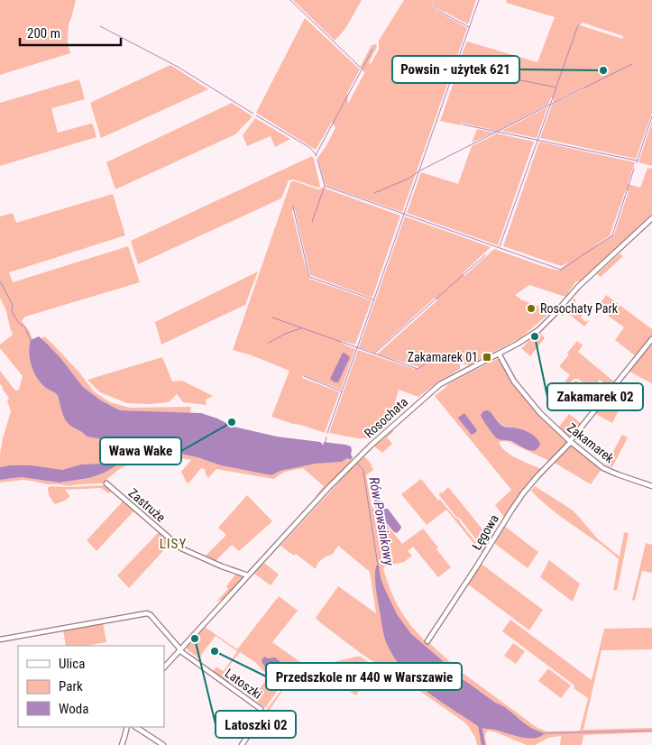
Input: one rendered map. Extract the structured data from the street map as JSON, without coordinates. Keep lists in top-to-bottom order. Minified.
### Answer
{"streets":{"street":["Rosochata","Zakamarek","Zastruże","Łęgowa","Latoszki"]},"crossings":[["Rosochata","Zakamarek"],["Rosochata","Zastruże"],["Rosochata","Latoszki"],["Zakamarek","Łęgowa"]],"districts":["LISY"],"water":["Rów Powsinkowy"],"places":{"other":["Powsin - użytek 621","Rosochaty Park","Zakamarek 02","Wawa Wake","Latoszki 02","Przedszkole nr 440 w Warszawie"],"transit":["Zakamarek 01"]},"legend":["Ulica","Park","Woda"],"scale_bar":"200 m"}
